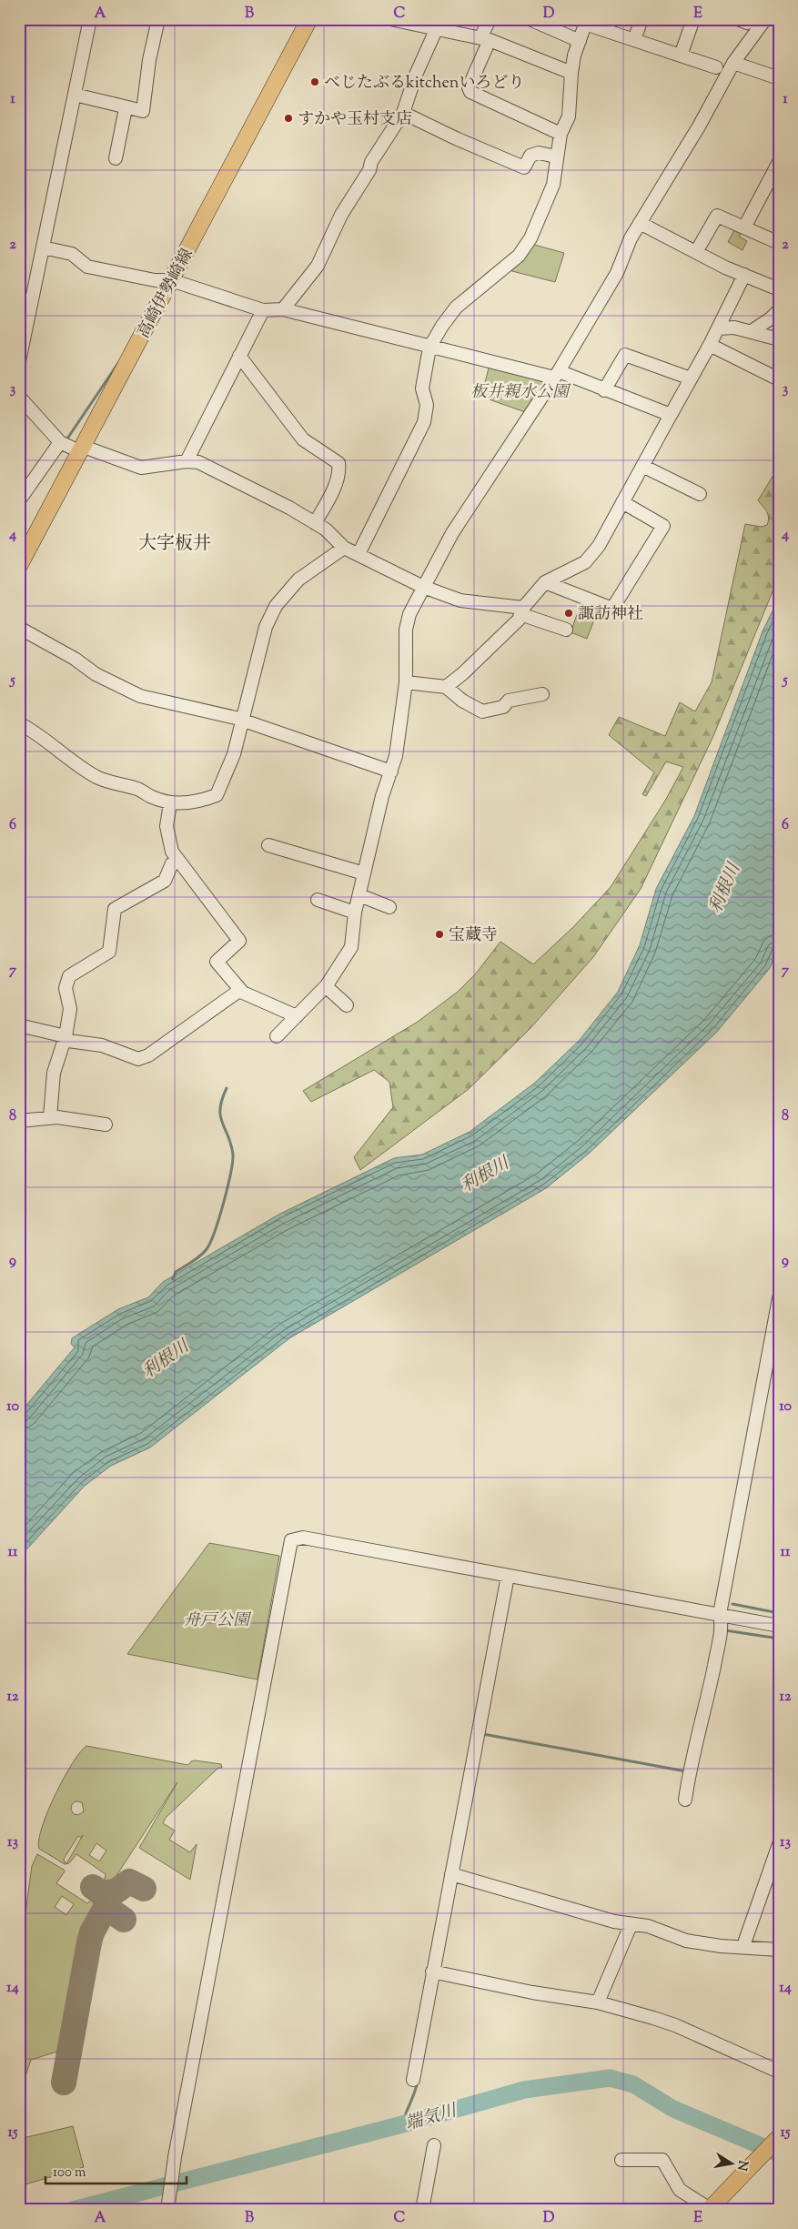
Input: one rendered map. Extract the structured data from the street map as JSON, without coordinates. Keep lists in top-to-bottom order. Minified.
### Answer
{"streets":{"main road":["高崎伊勢崎線"]},"districts":["大字板井"],"water":["利根川","端気川"],"parks":["板井親水公園","舟戸公園"],"places":["べじたぶるkitchenいろどり","すかや玉村支店","諏訪神社","宝蔵寺"],"scale_bar":"100 m","north":"right","grid":{"columns":["A","B","C","D","E"],"rows":["1","2","3","4","5","6","7","8","9","10","11","12","13","14","15"]}}
